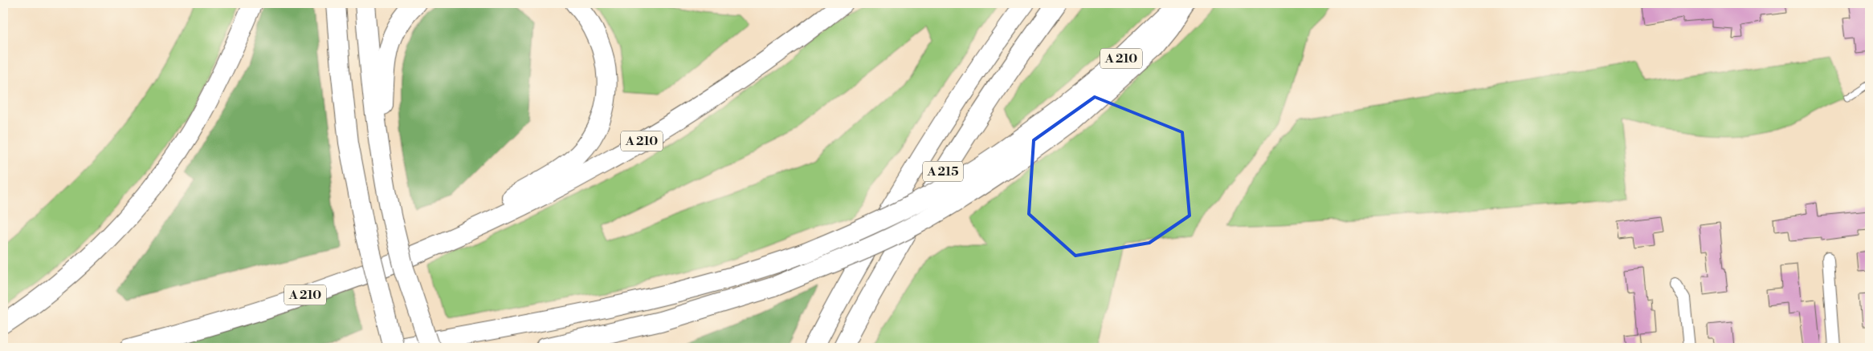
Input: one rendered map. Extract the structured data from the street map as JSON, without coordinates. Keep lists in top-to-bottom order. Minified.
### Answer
{"streets":{"highway":["A 210","A 215"]}}
